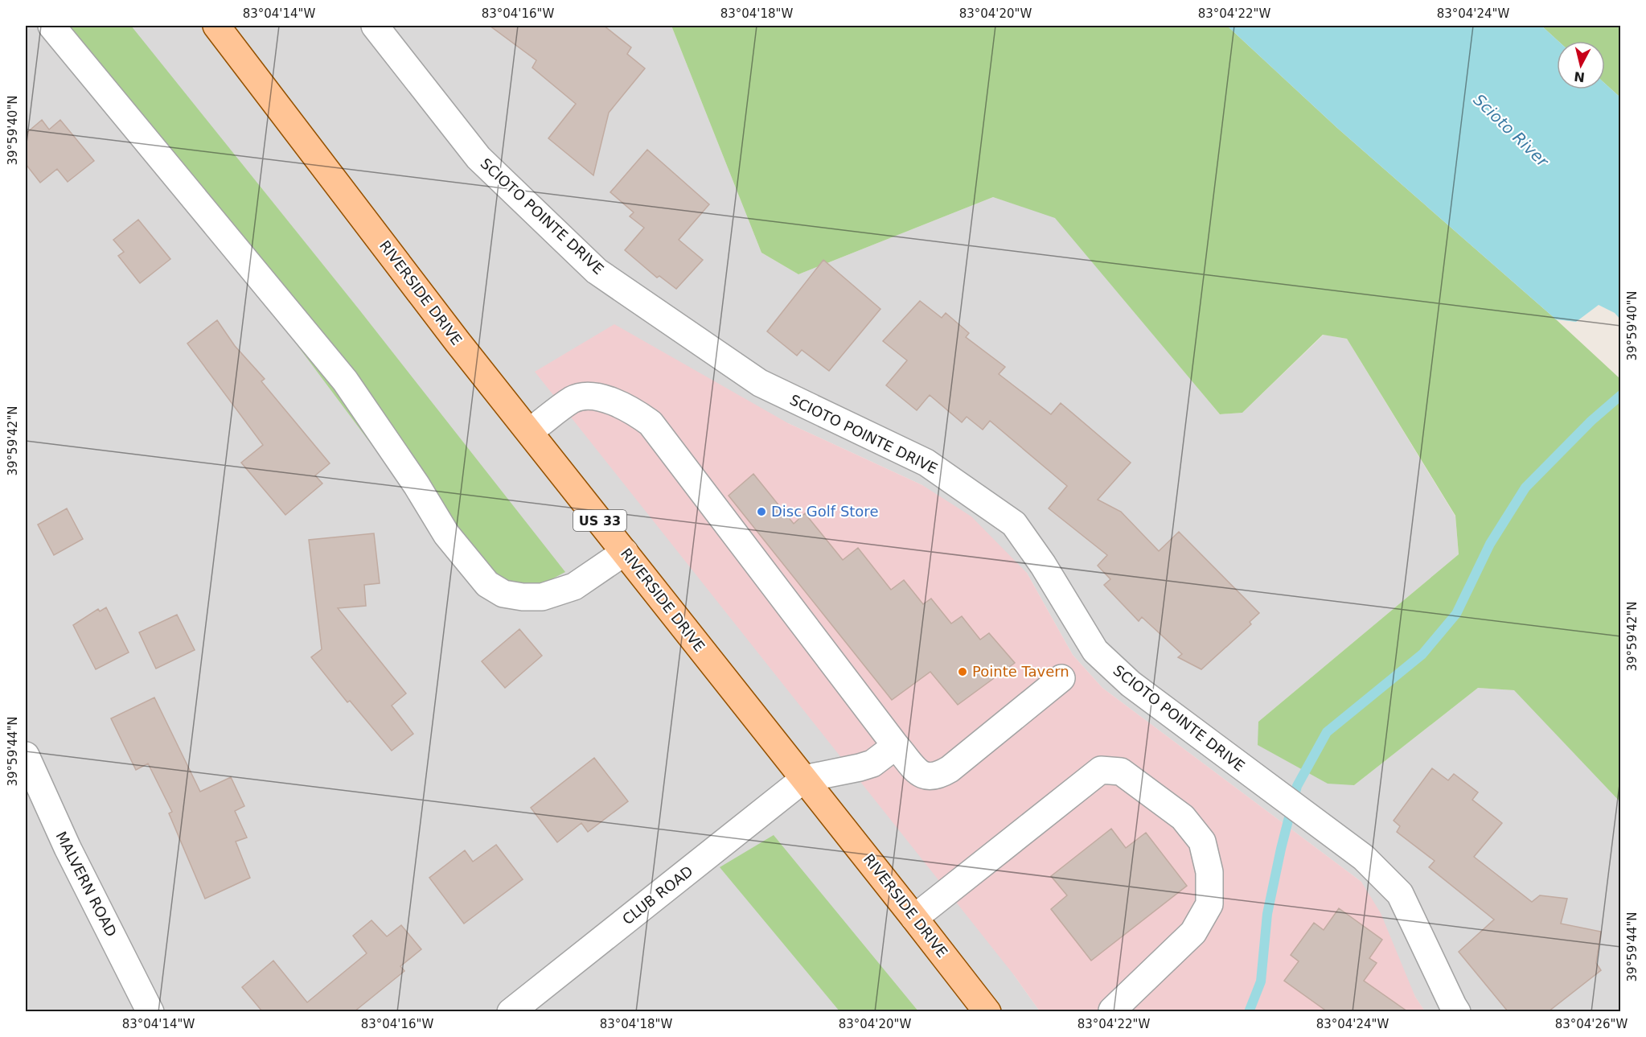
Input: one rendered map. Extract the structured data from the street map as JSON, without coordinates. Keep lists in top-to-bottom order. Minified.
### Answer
{"streets":{"main road":["RIVERSIDE DRIVE","US 33"],"street":["SCIOTO POINTE DRIVE","MALVERN ROAD","CLUB ROAD"]},"crossings":[["RIVERSIDE DRIVE","CLUB ROAD"]],"water":["Scioto River"],"places":["Disc Golf Store","Pointe Tavern"],"north":"bottom","coordinates":["83°04'14\"W","83°04'16\"W","83°04'18\"W","83°04'20\"W","83°04'22\"W","83°04'24\"W","39°59'40\"N","39°59'42\"N","39°59'44\"N","83°04'26\"W"]}
